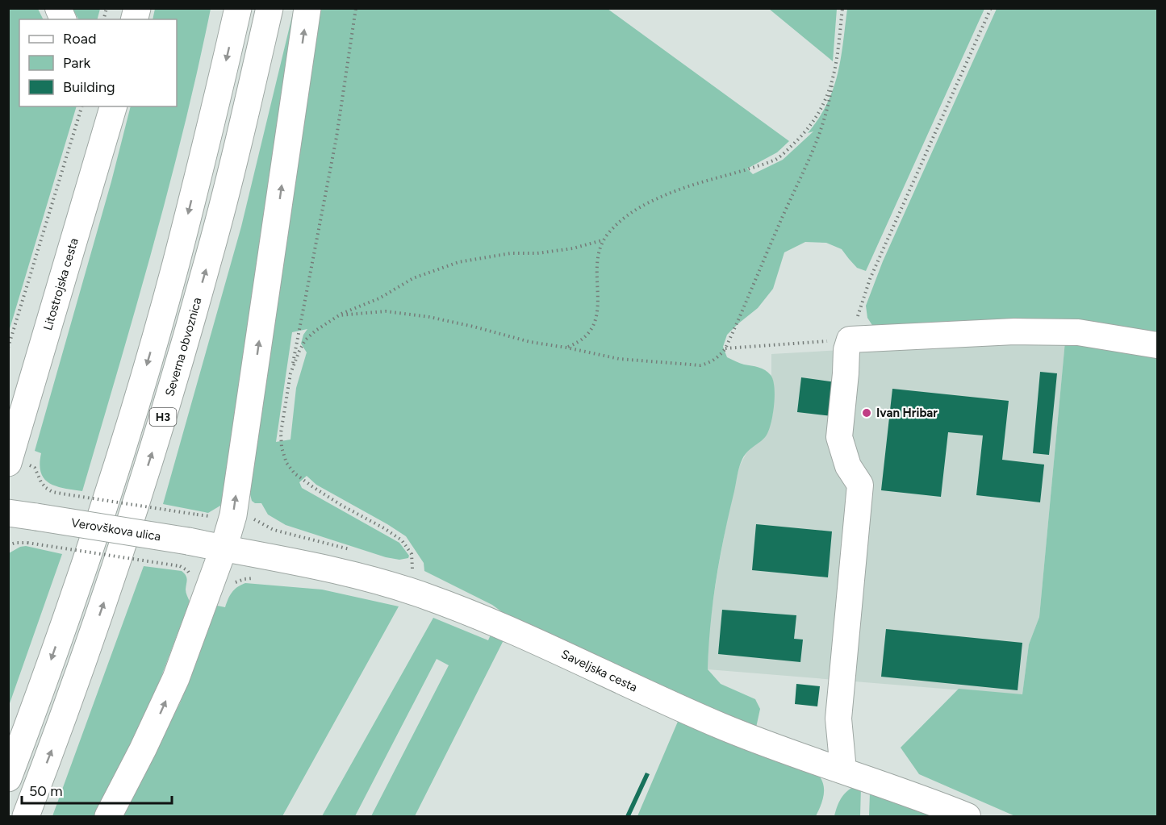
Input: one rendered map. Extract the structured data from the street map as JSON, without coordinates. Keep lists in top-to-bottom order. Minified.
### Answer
{"streets":{"main road":["Litostrojska cesta","Severna obvoznica","H3","Verovškova ulica"],"street":["Saveljska cesta"]},"crossings":[["Litostrojska cesta","Verovškova ulica"],["Verovškova ulica","Saveljska cesta"]],"places":["Ivan Hribar"],"legend":["Road","Park","Building"],"scale_bar":"50 m"}
